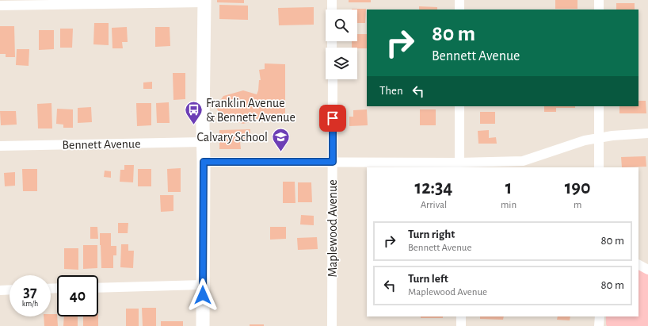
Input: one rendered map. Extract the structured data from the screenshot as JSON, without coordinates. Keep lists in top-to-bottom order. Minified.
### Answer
{"streets":{"street":["Bennett Avenue","Maplewood Avenue"]},"places":{"bus stop":["Franklin Avenue & Bennett Avenue"],"school or university":["Calvary School"]},"page":{"turn":["80 m","Bennett Avenue"],"then":"Then","eta":["12:34","Arrival","1","min","190","m"],"list":[{"name":"Turn right","note":"Bennett Avenue","value":"80 m"},{"name":"Turn left","note":"Maplewood Avenue","value":"80 m"}],"speed":"37 km/h","limit":"40"}}
